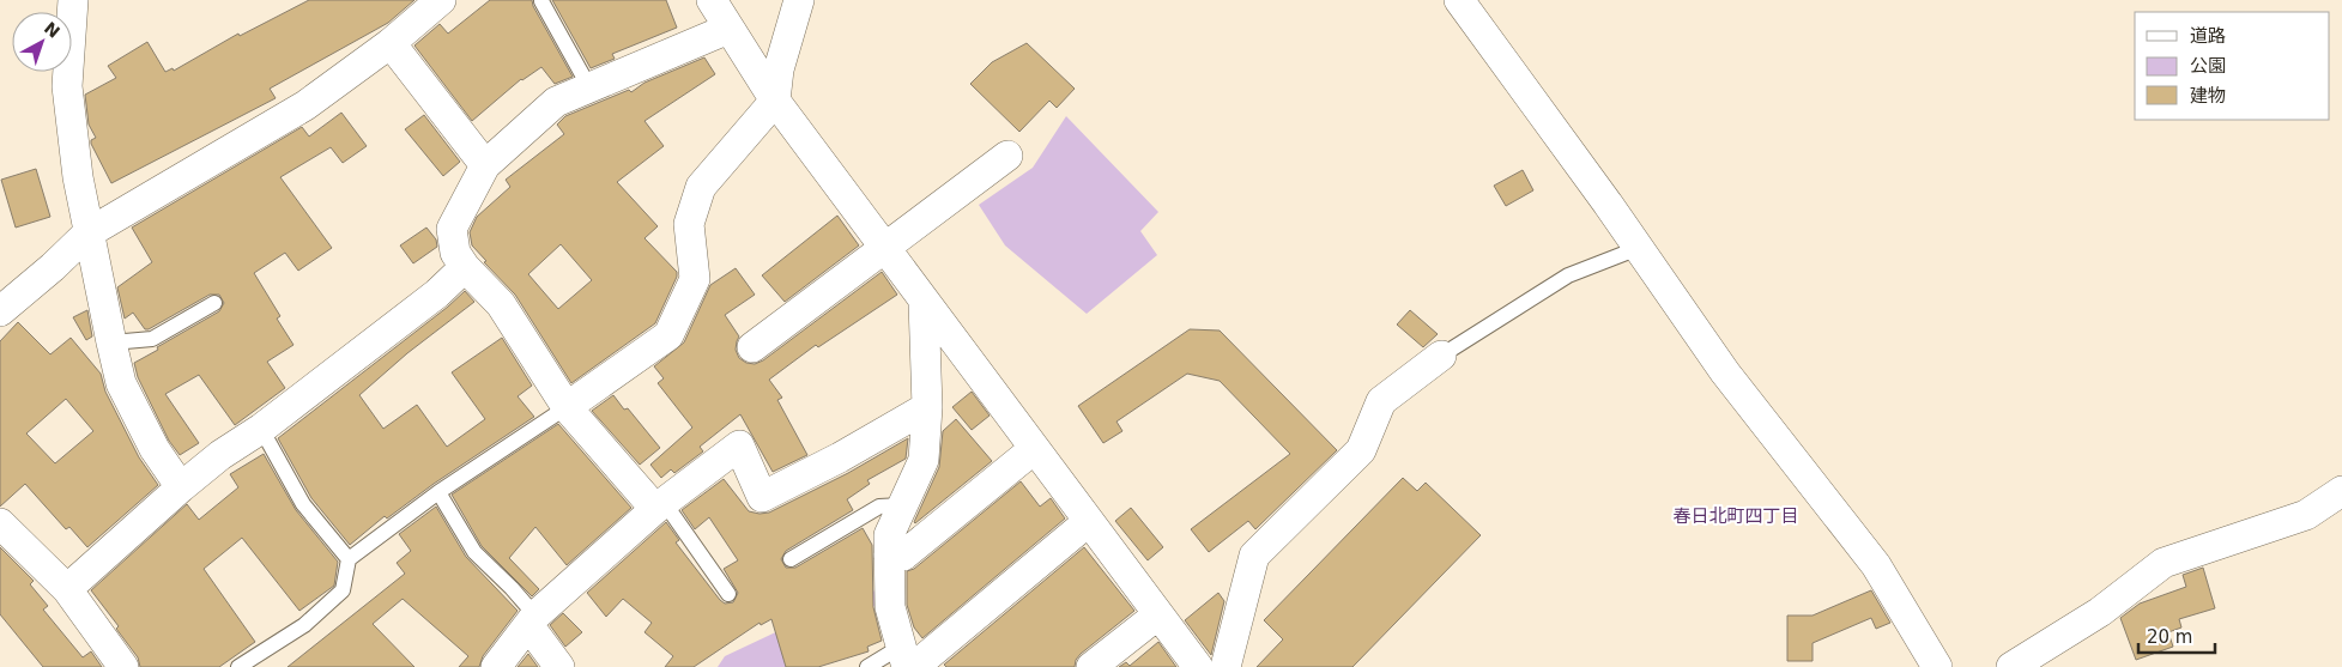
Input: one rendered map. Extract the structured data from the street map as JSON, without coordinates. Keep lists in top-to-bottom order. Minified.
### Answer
{"districts":["春日北町四丁目"],"legend":["道路","公園","建物"],"scale_bar":"20 m","north":"top right"}
